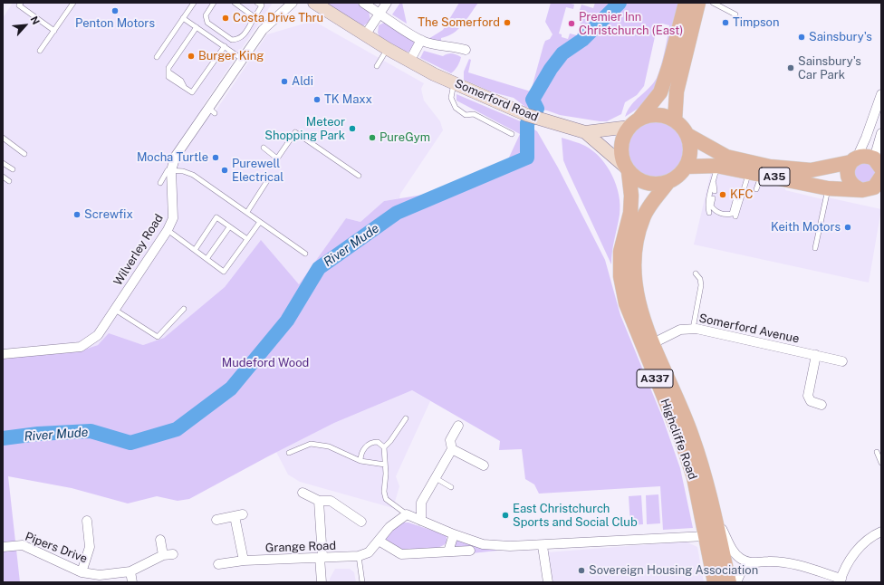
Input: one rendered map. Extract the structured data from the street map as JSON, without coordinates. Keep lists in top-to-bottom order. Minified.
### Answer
{"streets":{"main road":["Somerford Road","A35","A337","Highcliffe Road"],"street":["Wilverley Road","Somerford Avenue","Grange Road","Pipers Drive"]},"crossings":[["Somerford Road","A35"],["Somerford Road","Highcliffe Road"],["A35","Highcliffe Road"],["Somerford Avenue","Highcliffe Road"]],"water":["River Mude"],"parks":["Mudeford Wood"],"places":["Penton Motors","Costa Drive Thru","The Somerford","Timpson","Premier Inn Christchurch (East)","Sainsbury's","Burger King","Sainsbury's Car Park","Aldi","TK Maxx","Meteor Shopping Park","PureGym","Mocha Turtle","Purewell Electrical","KFC","Screwfix","Keith Motors","East Christchurch Sports and Social Club","Sovereign Housing Association"],"north":"top right"}
